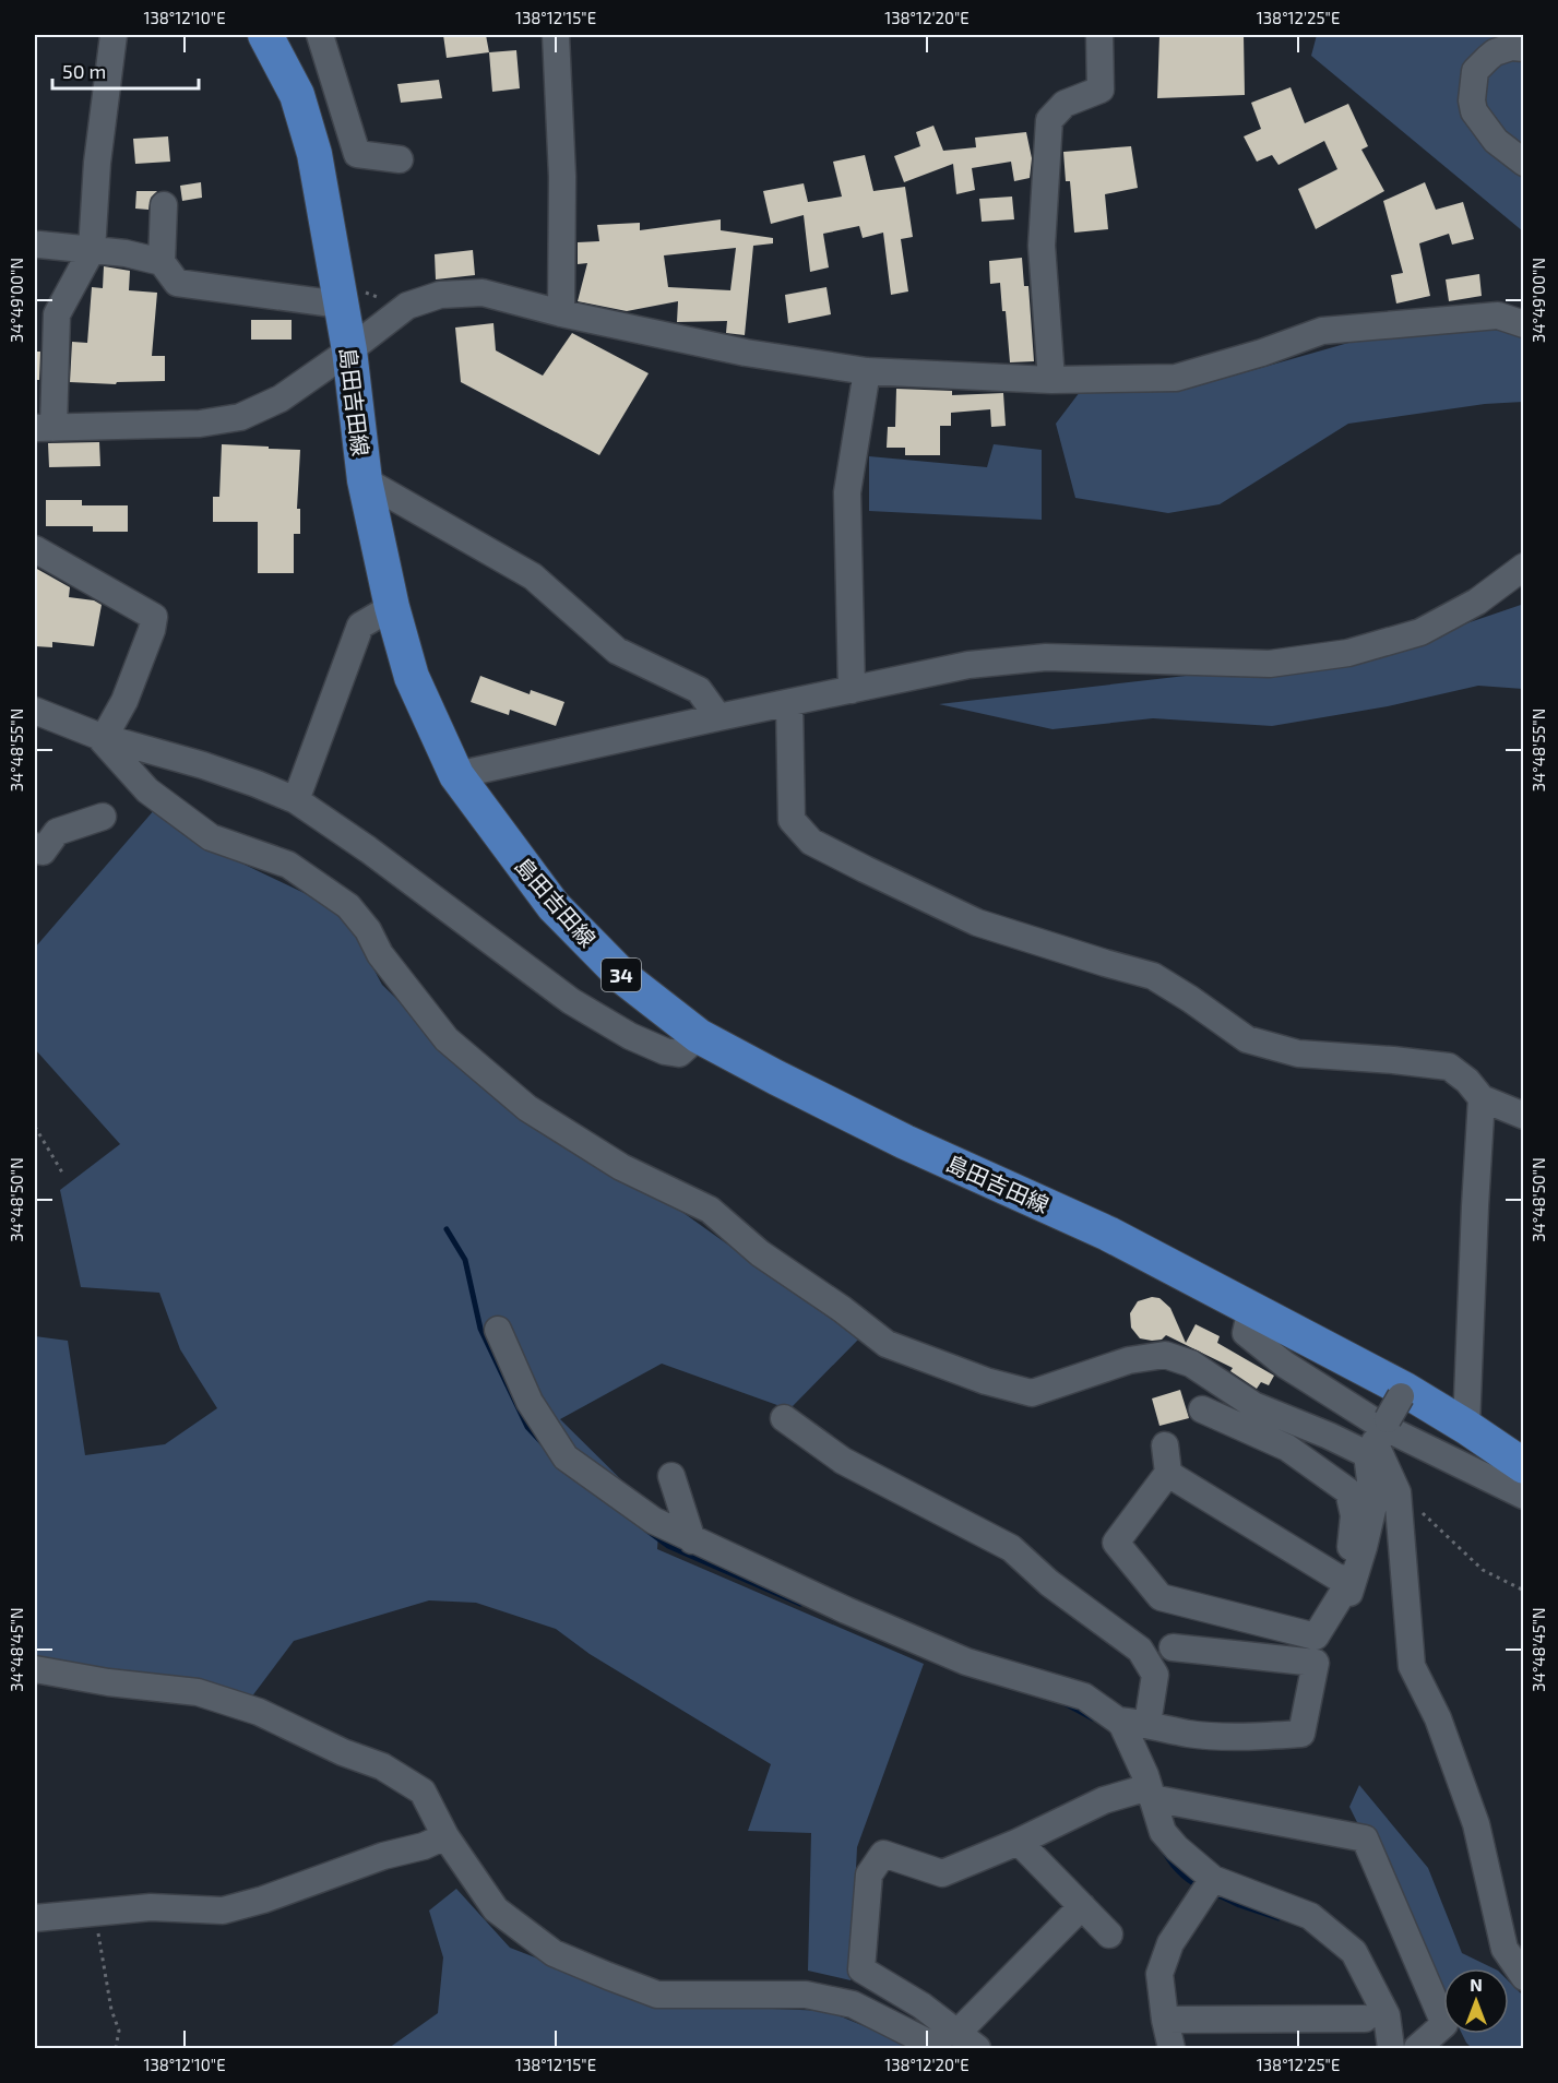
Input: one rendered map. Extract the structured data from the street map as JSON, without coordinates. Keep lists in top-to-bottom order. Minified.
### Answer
{"streets":{"main road":["島田吉田線","34"]},"scale_bar":"50 m","north":"top","coordinates":["138°12'10\"E","138°12'15\"E","138°12'20\"E","138°12'25\"E","34°49'00\"N","34°48'55\"N","34°48'50\"N","34°48'45\"N"]}
